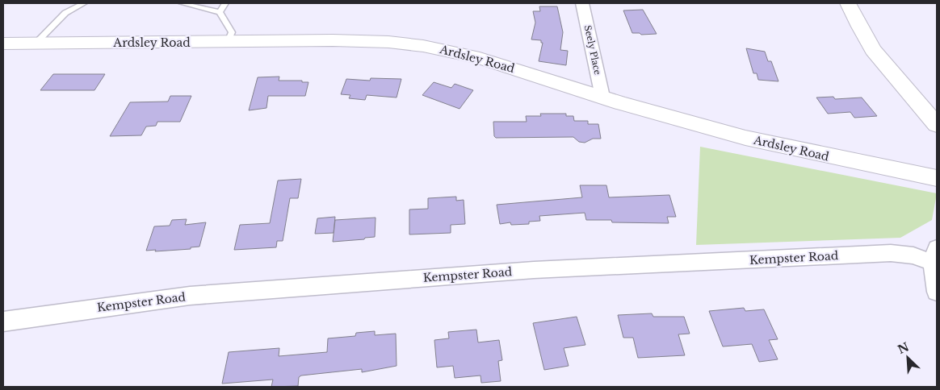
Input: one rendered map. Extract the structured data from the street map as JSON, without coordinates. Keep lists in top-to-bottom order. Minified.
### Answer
{"streets":{"main road":["Ardsley Road"],"street":["Seely Place","Kempster Road"]},"crossings":[["Ardsley Road","Seely Place"]],"north":"top left"}
